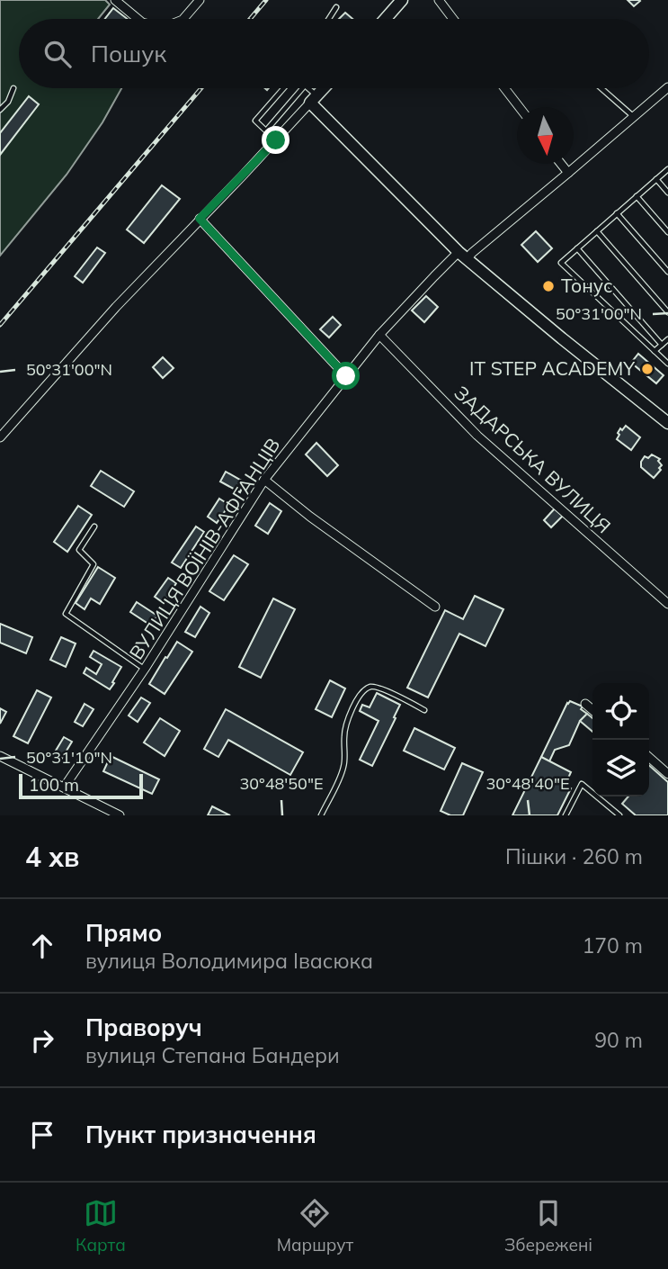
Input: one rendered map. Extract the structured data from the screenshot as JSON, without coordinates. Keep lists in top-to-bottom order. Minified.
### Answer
{"streets":{"street":["ЗАДАРСЬКА ВУЛИЦЯ","ВУЛИЦЯ ВОЇНІВ-АФГАНЦІВ"]},"crossings":[["ЗАДАРСЬКА ВУЛИЦЯ","ВУЛИЦЯ ВОЇНІВ-АФГАНЦІВ"]],"places":["Тонус","IT STEP ACADEMY"],"scale_bar":"100 m","north":"bottom","page":{"search":"Пошук","scale":"100 m","heading":["4 хв","Пішки · 260 m"],"list":[["Прямо","вулиця Володимира Івасюка","170 m"],["Праворуч","вулиця Степана Бандери","90 m"],"Пункт призначення"],"nav":["Карта","Маршрут","Збережені"]},"coordinates":["50°31'00\"N","50°31'10\"N","30°48'50\"E","30°48'40\"E"]}
